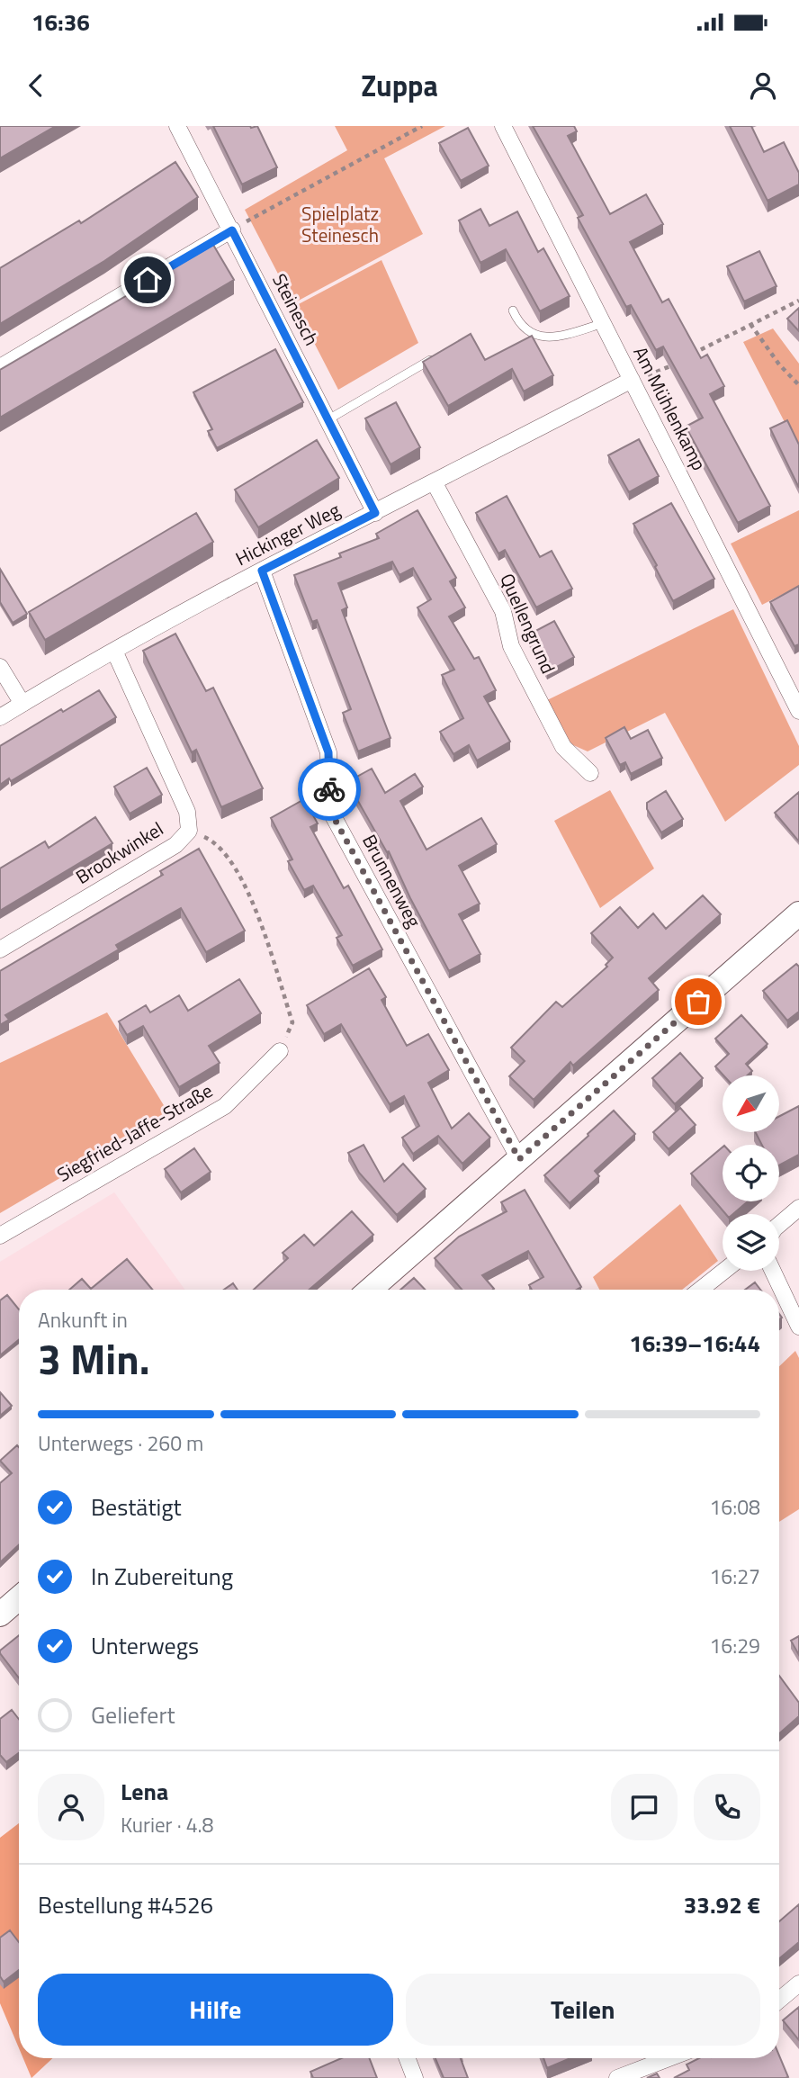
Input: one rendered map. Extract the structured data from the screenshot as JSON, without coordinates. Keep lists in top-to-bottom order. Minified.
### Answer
{"streets":{"street":["Steinesch","Am Mühlenkamp","Hickinger Weg","Quellengrund","Brookwinkel","Brunnenweg","Siegfried-Jaffe-Straße"]},"crossings":[["Steinesch","Hickinger Weg"],["Am Mühlenkamp","Hickinger Weg"],["Hickinger Weg","Quellengrund"],["Hickinger Weg","Brookwinkel"],["Hickinger Weg","Brunnenweg"]],"parks":["Spielplatz Steinesch"],"north":"bottom left","page":{"status":"16:36","header":"Zuppa","heading":["3 Min.","Ankunft in","16:39–16:44"],"panel":["Lena","Kurier · 4.8","Bestellung #4526","33.92 €"],"bar":"Unterwegs · 260 m","list":[["Bestätigt","16:08"],["In Zubereitung","16:27"],["Unterwegs","16:29"],"Geliefert"],"buttons":["Hilfe","Teilen"]}}
